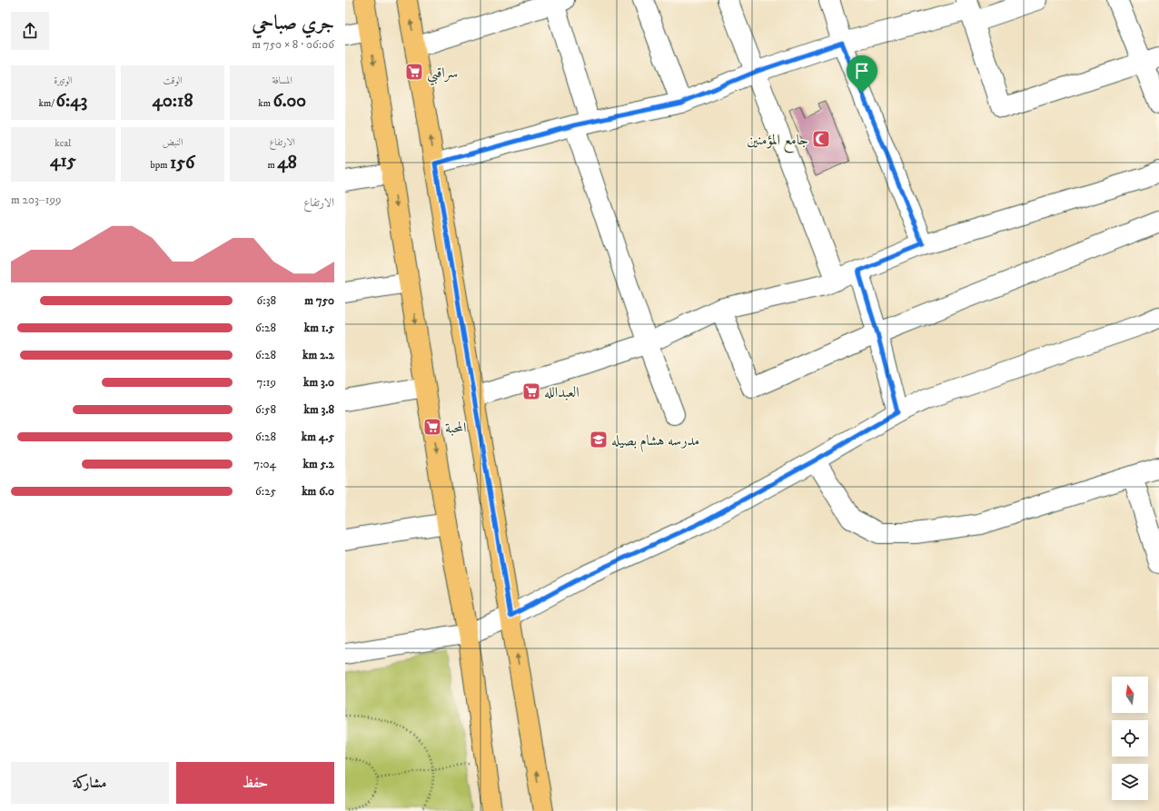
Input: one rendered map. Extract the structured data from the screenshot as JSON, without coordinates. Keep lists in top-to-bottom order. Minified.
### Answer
{"places":{"supermarket":["سراقبي","العبدالله","المحبة"],"mosque":["جامع المؤمنين"],"school or university":["مدرسه هشام بصيله"]},"north":"top","page":{"heading":["جري صباحي","06:06 · 8 × 750 m"],"stats":[["المسافة","6.00 km"],["الوقت","40:18"],["الوتيرة","6:43 /km"],["الارتفاع","48 m"],["النبض","156 bpm"],["kcal","415"]],"chart":["الارتفاع","199–203 m"],"list":[{"name":"750 m","note":"6:38"},{"name":"1.5 km","note":"6:28"},{"name":"2.2 km","note":"6:28"},{"name":"3.0 km","note":"7:19"},{"name":"3.8 km","note":"6:58"},{"name":"4.5 km","note":"6:28"},{"name":"5.2 km","note":"7:04"},{"name":"6.0 km","note":"6:25"}],"buttons":["حفظ","مشاركة"]}}
